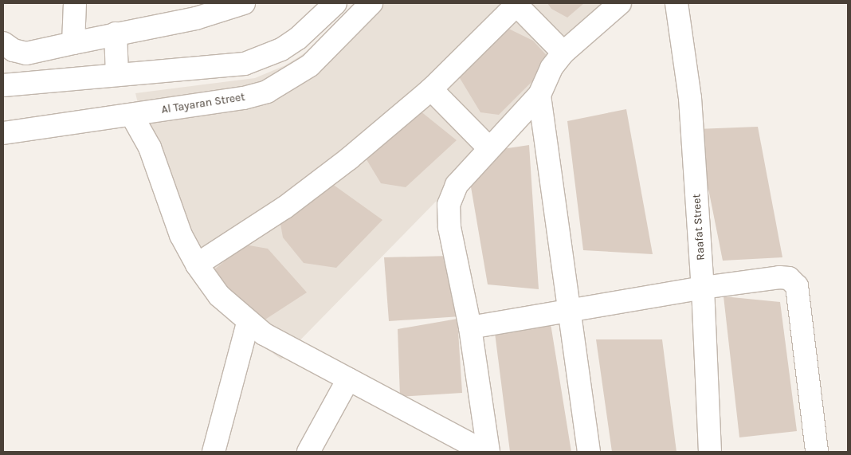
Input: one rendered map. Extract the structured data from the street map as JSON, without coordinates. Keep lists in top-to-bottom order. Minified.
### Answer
{"streets":{"street":["Al Tayaran Street","Raafat Street"]}}
